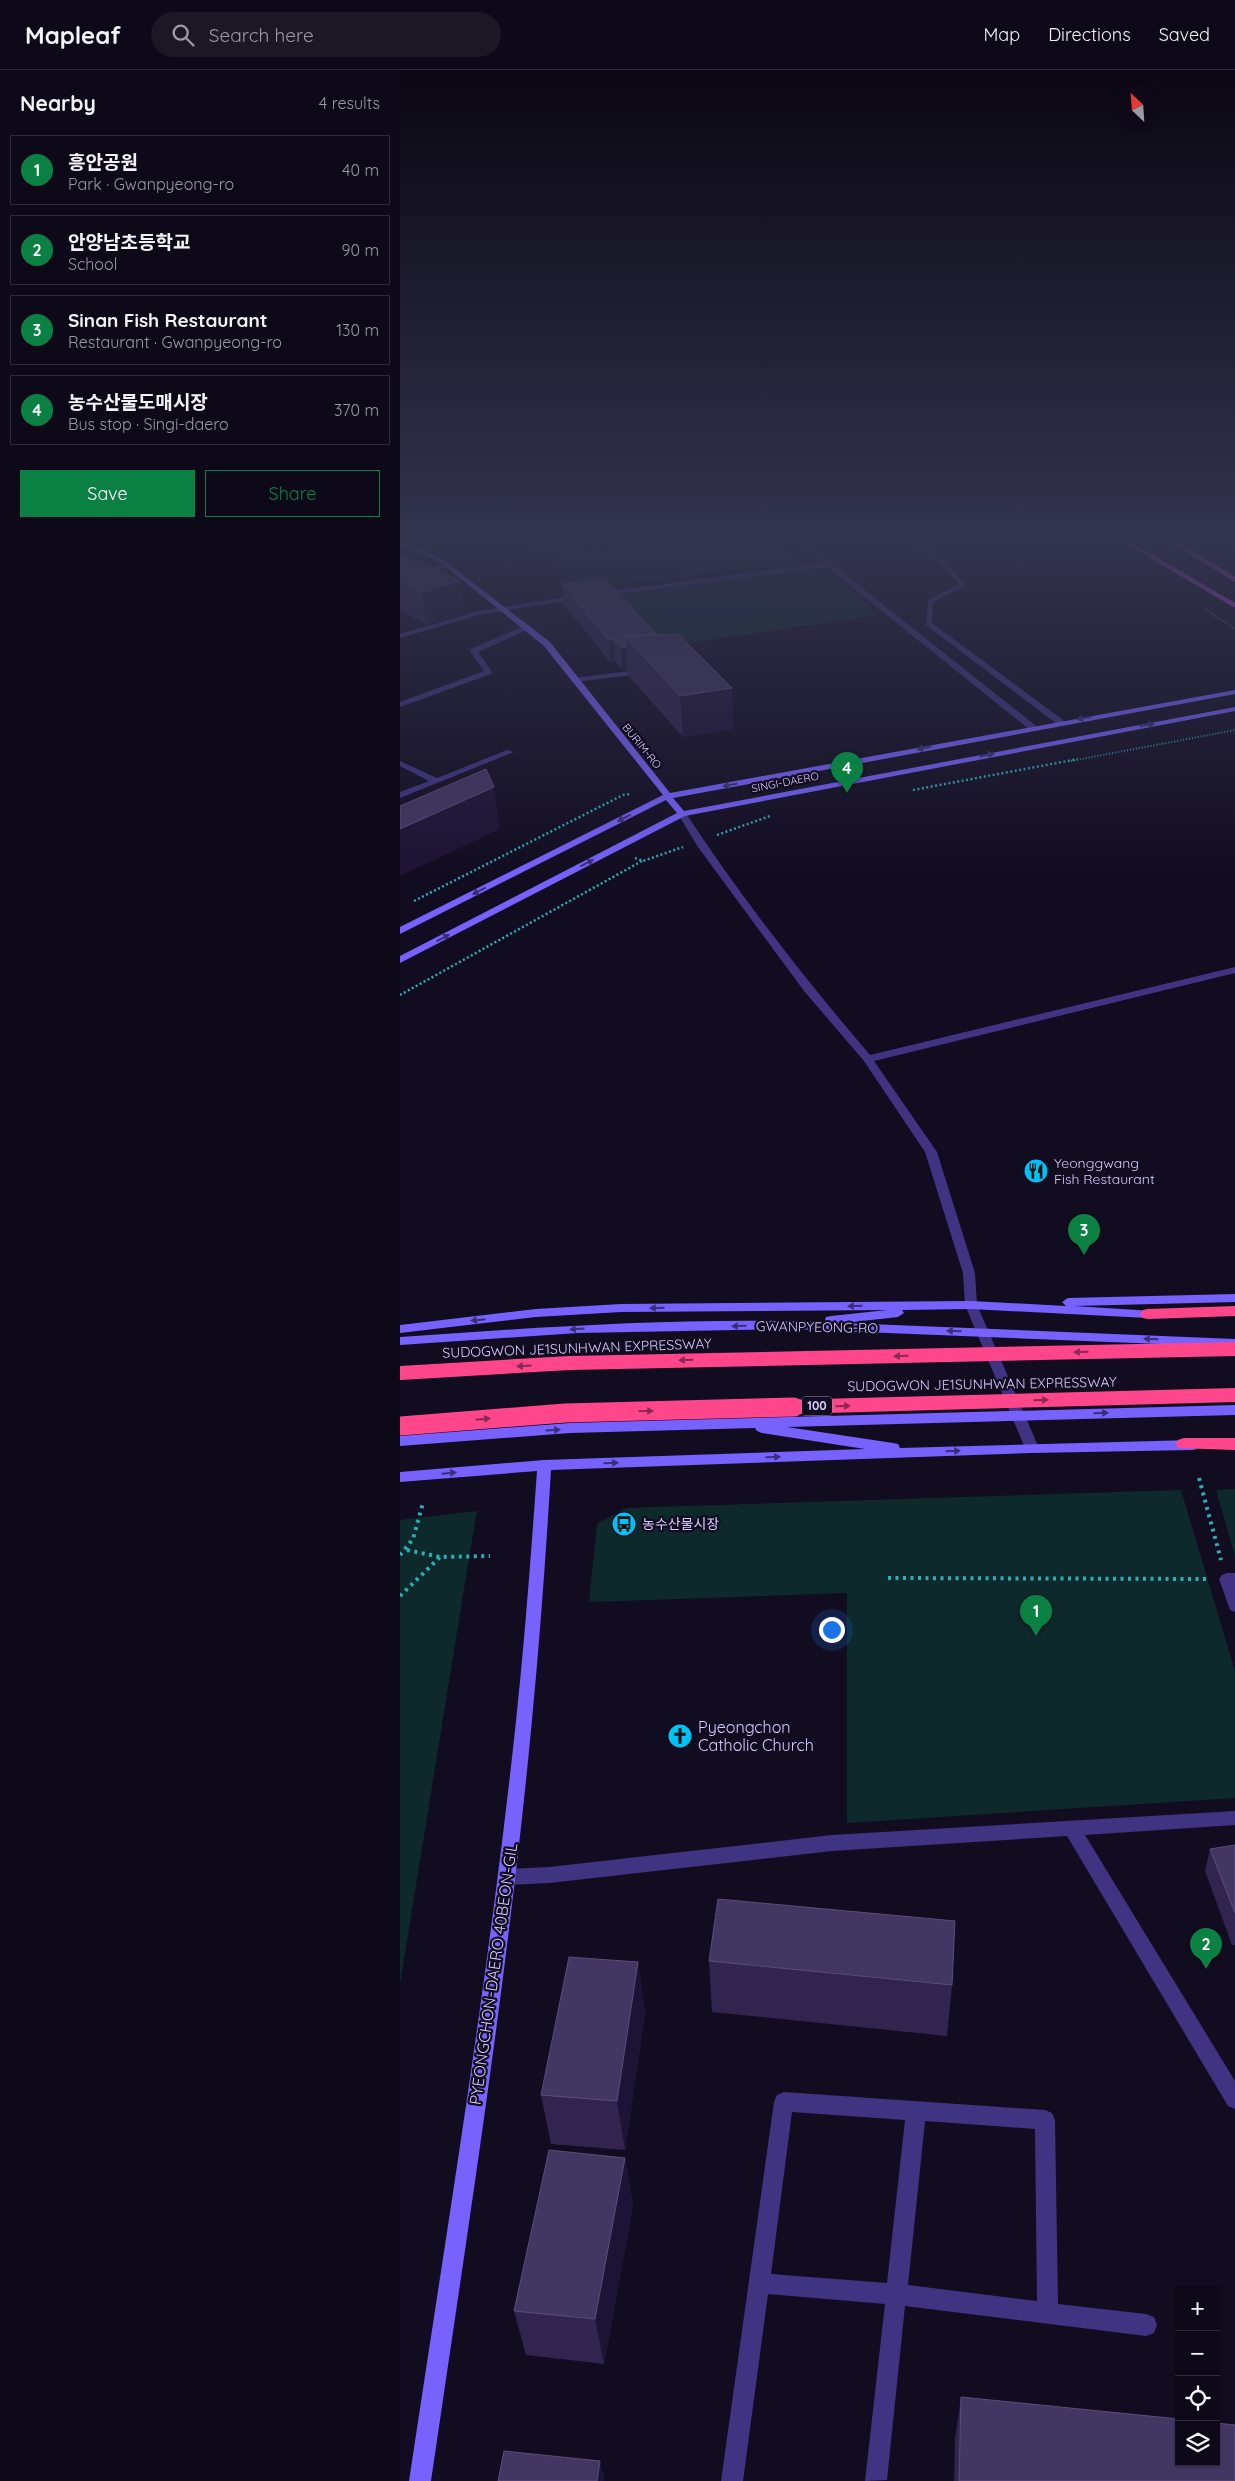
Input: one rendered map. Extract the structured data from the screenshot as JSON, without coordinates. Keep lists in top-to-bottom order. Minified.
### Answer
{"streets":{"highway":["SUDOGWON JE1SUNHWAN EXPRESSWAY","100"],"street":["BURIM-RO","SINGI-DAERO","GWANPYEONG-RO","PYEONGCHON-DAERO 40BEON-GIL"]},"crossings":[["BURIM-RO","SINGI-DAERO"]],"places":{"restaurant":["Yeonggwang Fish Restaurant"],"bus stop":["농수산물시장"],"church":["Pyeongchon Catholic Church"]},"north":"top left","page":{"header":"Mapleaf","search":"Search here","nav":["Map","Directions","Saved"],"heading":["Nearby","4 results"],"list":[{"mark":"1","name":"흥안공원","note":"Park · Gwanpyeong-ro","value":"40 m"},{"mark":"2","name":"안양남초등학교","note":"School","value":"90 m"},{"mark":"3","name":"Sinan Fish Restaurant","note":"Restaurant · Gwanpyeong-ro","value":"130 m"},{"mark":"4","name":"농수산물도매시장","note":"Bus stop · Singi-daero","value":"370 m"}],"buttons":["Save","Share"],"pins":["4","3","1","2"],"map_buttons":["+","−"]}}
